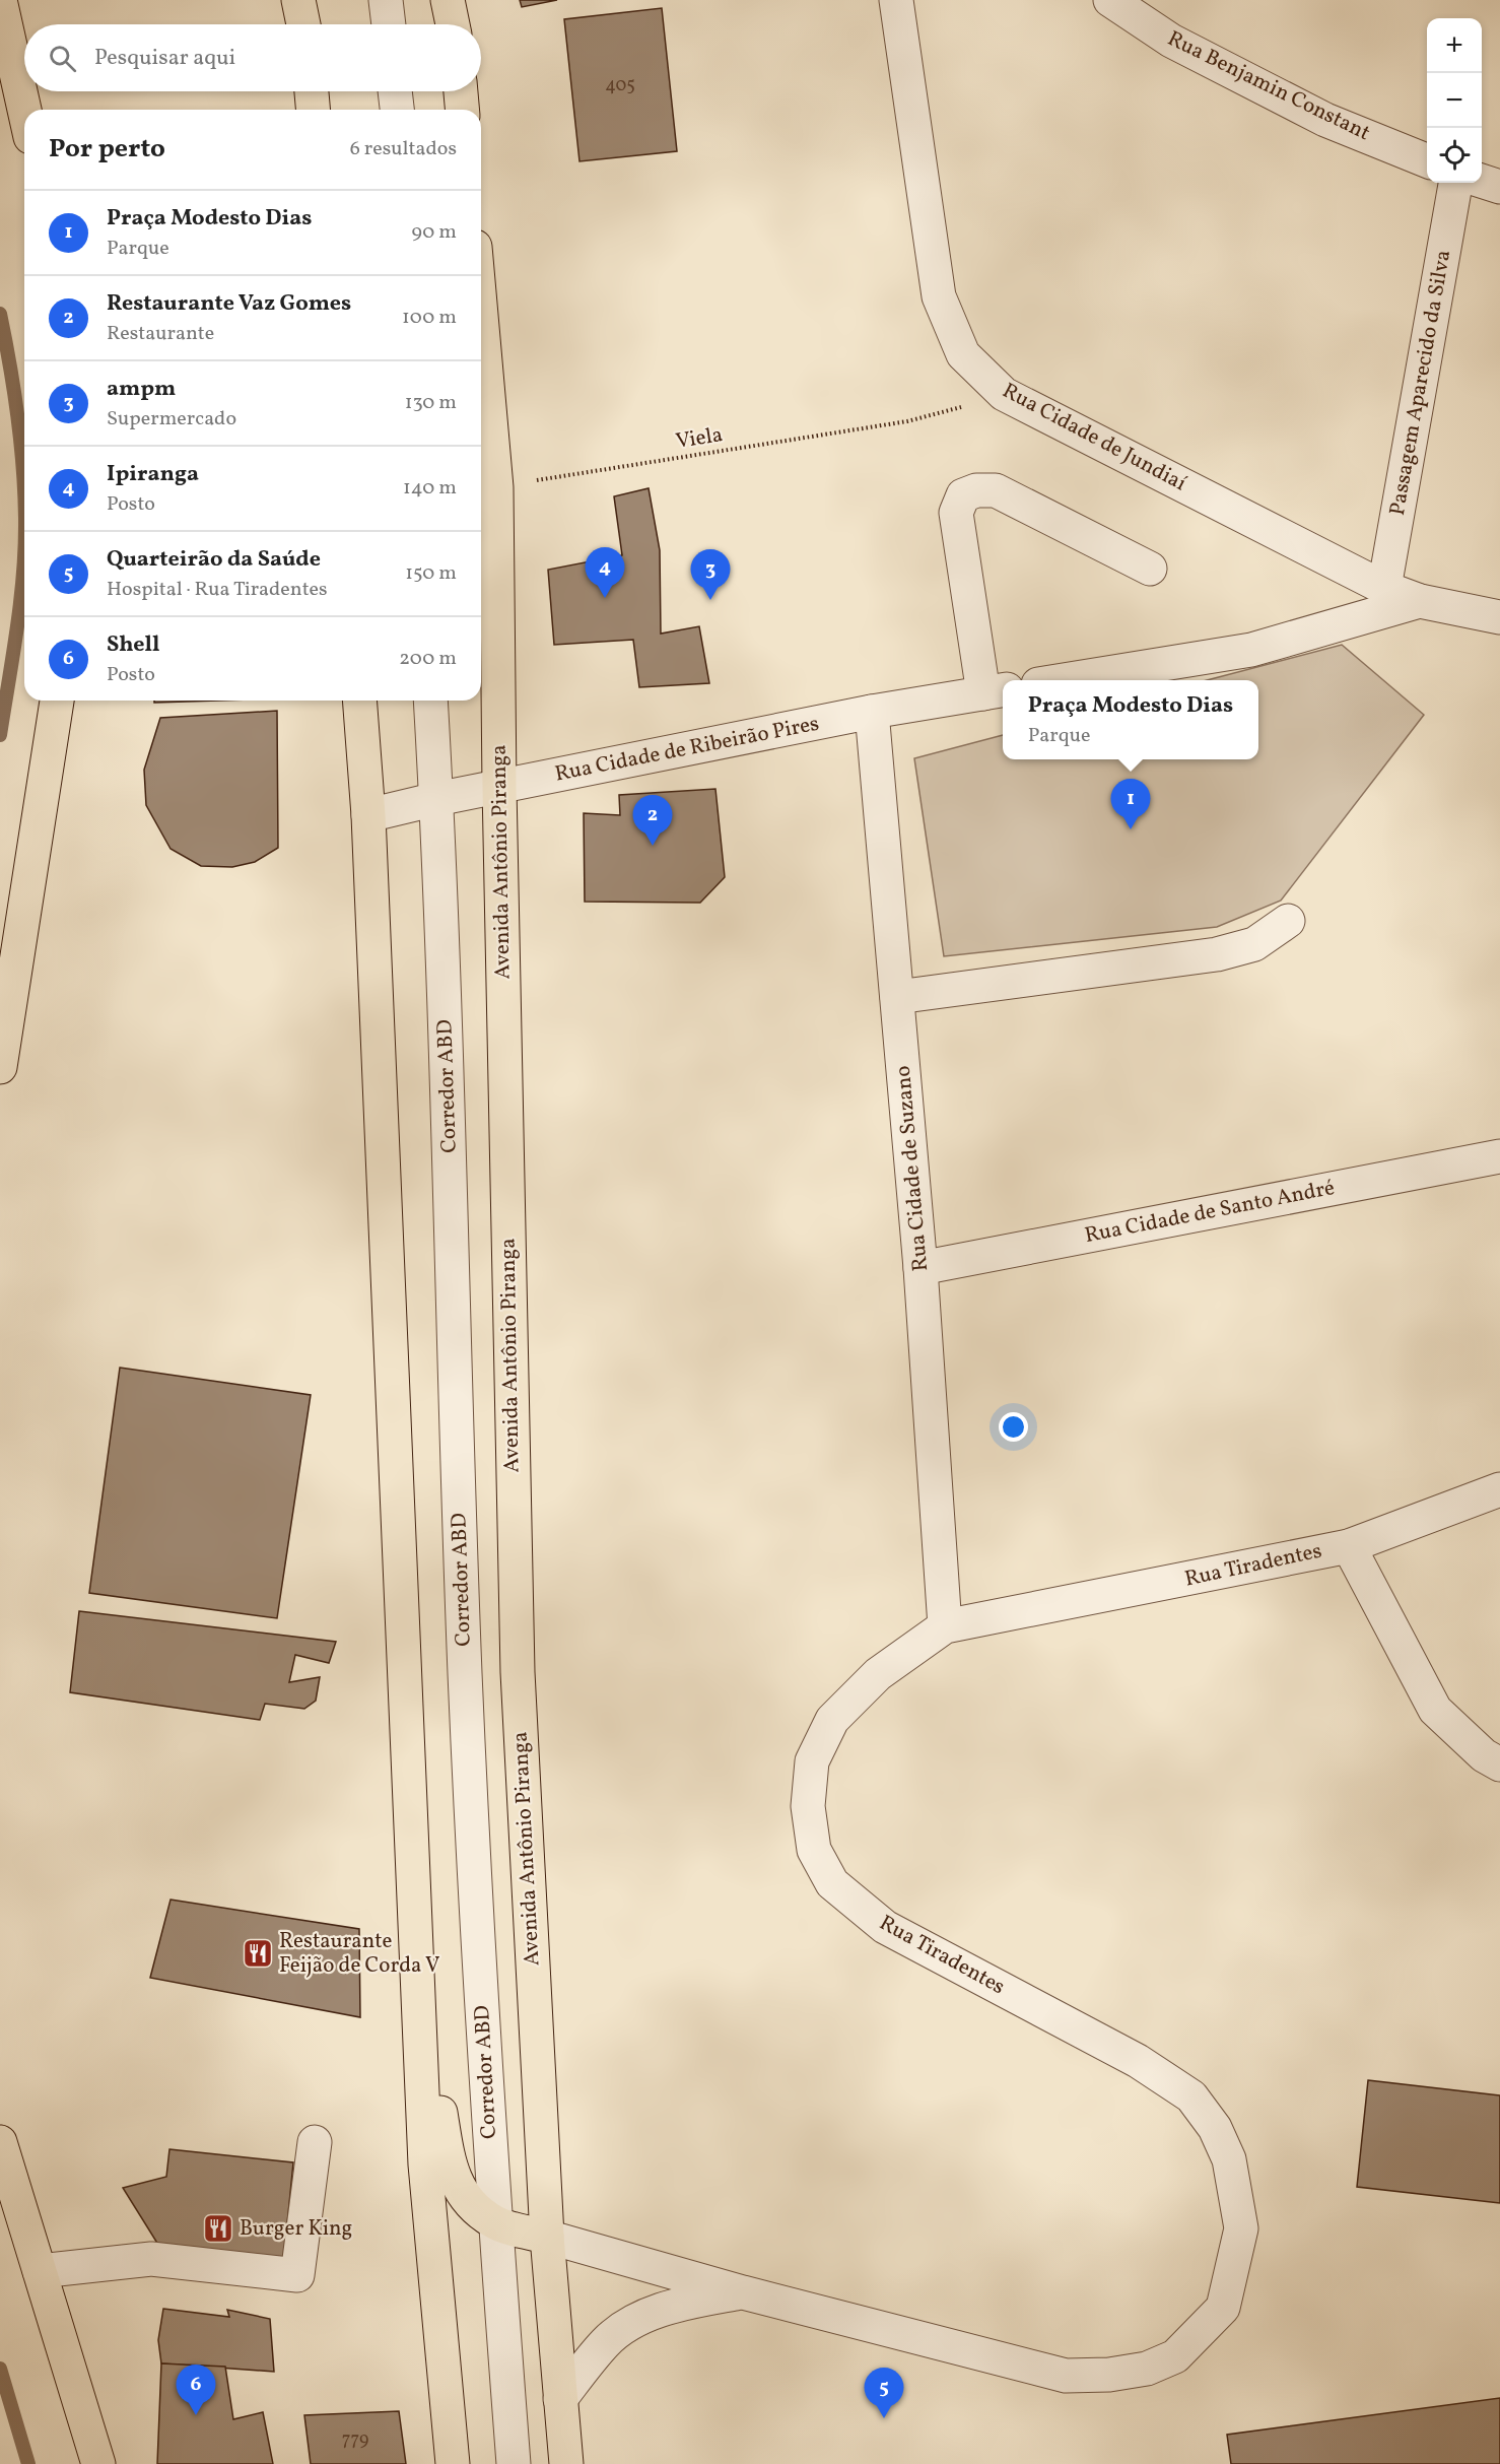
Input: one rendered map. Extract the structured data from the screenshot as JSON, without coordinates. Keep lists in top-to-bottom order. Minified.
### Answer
{"streets":{"main road":["Avenida Antônio Piranga"],"street":["Rua Benjamin Constant","Passagem Aparecido da Silva","Rua Cidade de Jundiaí","Rua Cidade de Ribeirão Pires","Corredor ABD","Rua Cidade de Suzano","Rua Cidade de Santo André","Rua Tiradentes"],"path":["Viela"]},"crossings":[["Passagem Aparecido da Silva","Rua Cidade de Jundiaí"],["Viela","Avenida Antônio Piranga"],["Rua Cidade de Ribeirão Pires","Avenida Antônio Piranga"],["Rua Cidade de Ribeirão Pires","Corredor ABD"],["Rua Cidade de Ribeirão Pires","Rua Cidade de Suzano"],["Avenida Antônio Piranga","Rua Tiradentes"],["Rua Cidade de Suzano","Rua Cidade de Santo André"],["Rua Cidade de Suzano","Rua Tiradentes"]],"places":{"restaurant":["Restaurante Feijão de Corda V","Burger King"]},"house_numbers":["405","779"],"page":{"map_buttons":["+","−"],"search":"Pesquisar aqui","heading":["Por perto","6 resultados"],"list":[{"mark":"1","name":"Praça Modesto Dias","note":"Parque","value":"90 m"},{"mark":"2","name":"Restaurante Vaz Gomes","note":"Restaurante","value":"100 m"},{"mark":"3","name":"ampm","note":"Supermercado","value":"130 m"},{"mark":"4","name":"Ipiranga","note":"Posto","value":"140 m"},{"mark":"5","name":"Quarteirão da Saúde","note":"Hospital · Rua Tiradentes","value":"150 m"},{"mark":"6","name":"Shell","note":"Posto","value":"200 m"}],"pins":["4","3","1","2","6","5"],"popup":["Praça Modesto Dias","Parque"]}}
